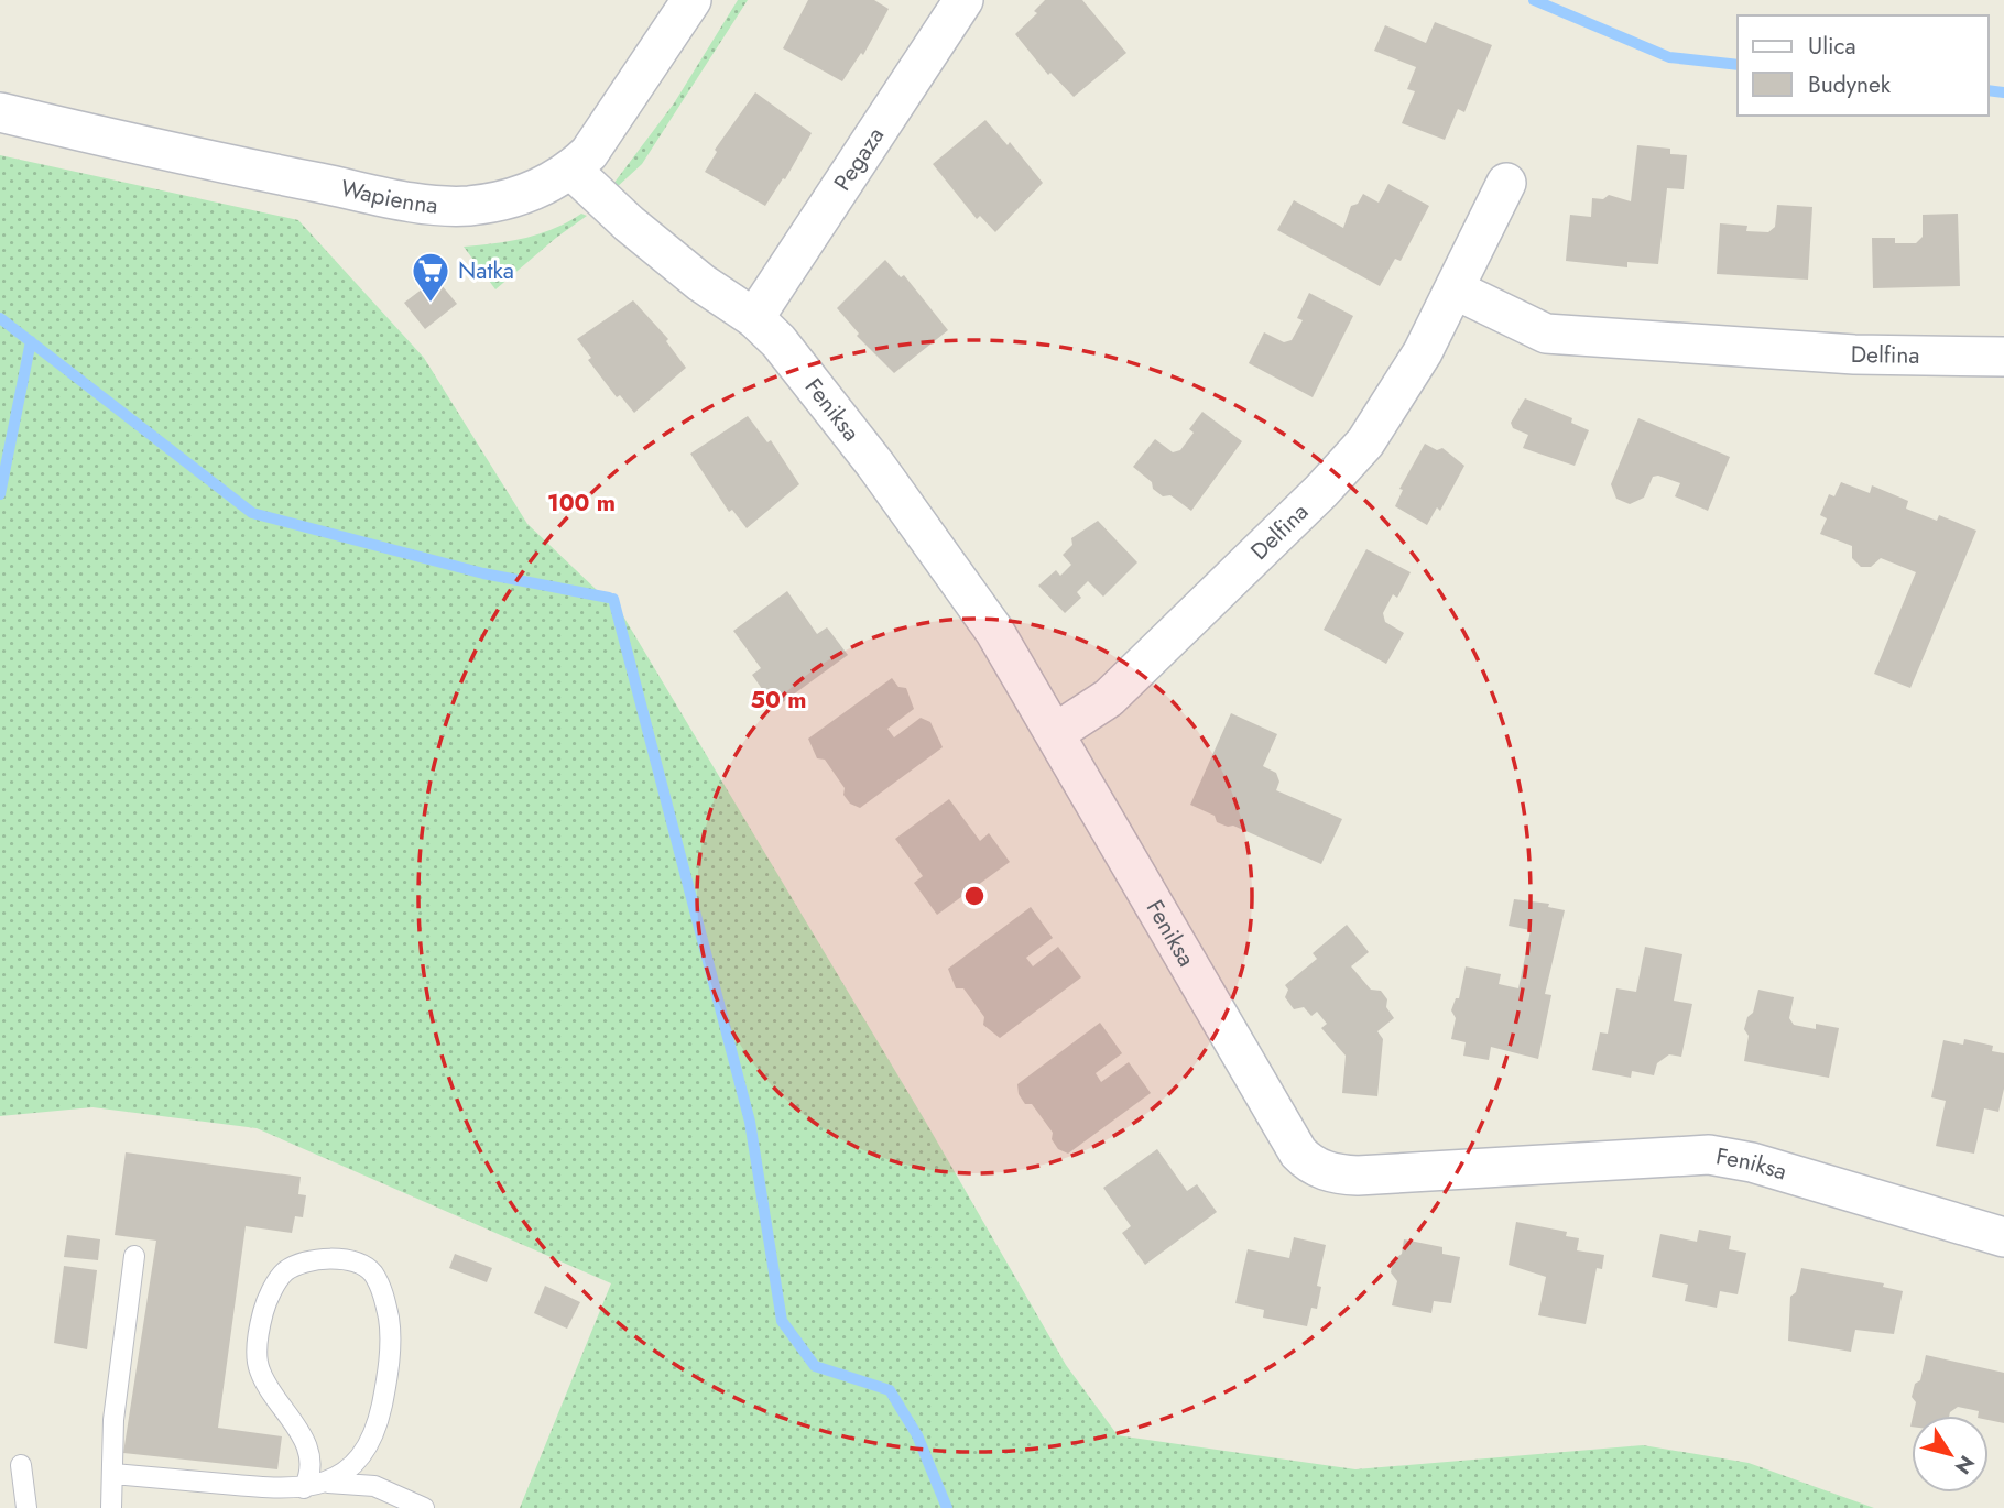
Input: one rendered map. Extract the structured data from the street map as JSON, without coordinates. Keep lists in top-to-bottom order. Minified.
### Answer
{"streets":{"street":["Pegaza","Wapienna","Delfina","Feniksa"]},"crossings":[["Pegaza","Feniksa"],["Wapienna","Feniksa"],["Delfina","Feniksa"]],"places":{"supermarket":["Natka"]},"legend":["Ulica","Budynek"],"north":"bottom right","rings":["100 m","50 m"]}
